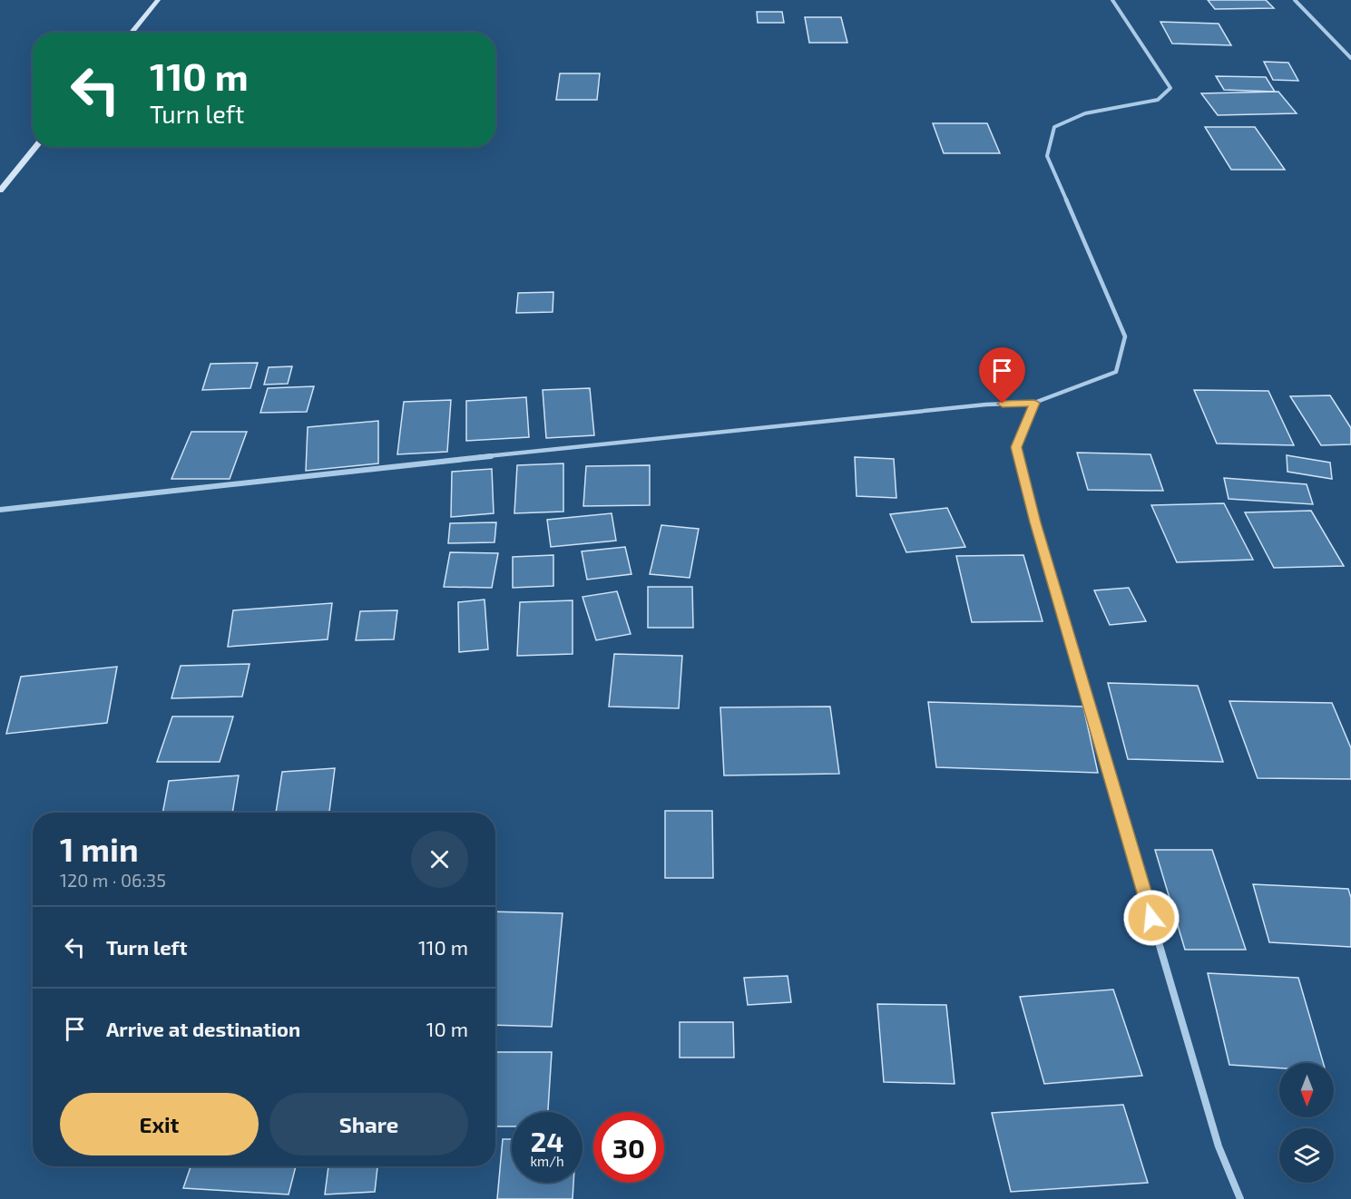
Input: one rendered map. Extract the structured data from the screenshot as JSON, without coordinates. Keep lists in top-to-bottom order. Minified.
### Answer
{"north":"bottom","page":{"turn":["110 m","Turn left"],"heading":["1 min","120 m · 06:35"],"list":[{"name":"Turn left","value":"110 m"},{"name":"Arrive at destination","value":"10 m"}],"buttons":["Exit","Share"],"speed":"24 km/h","limit":"30"}}
